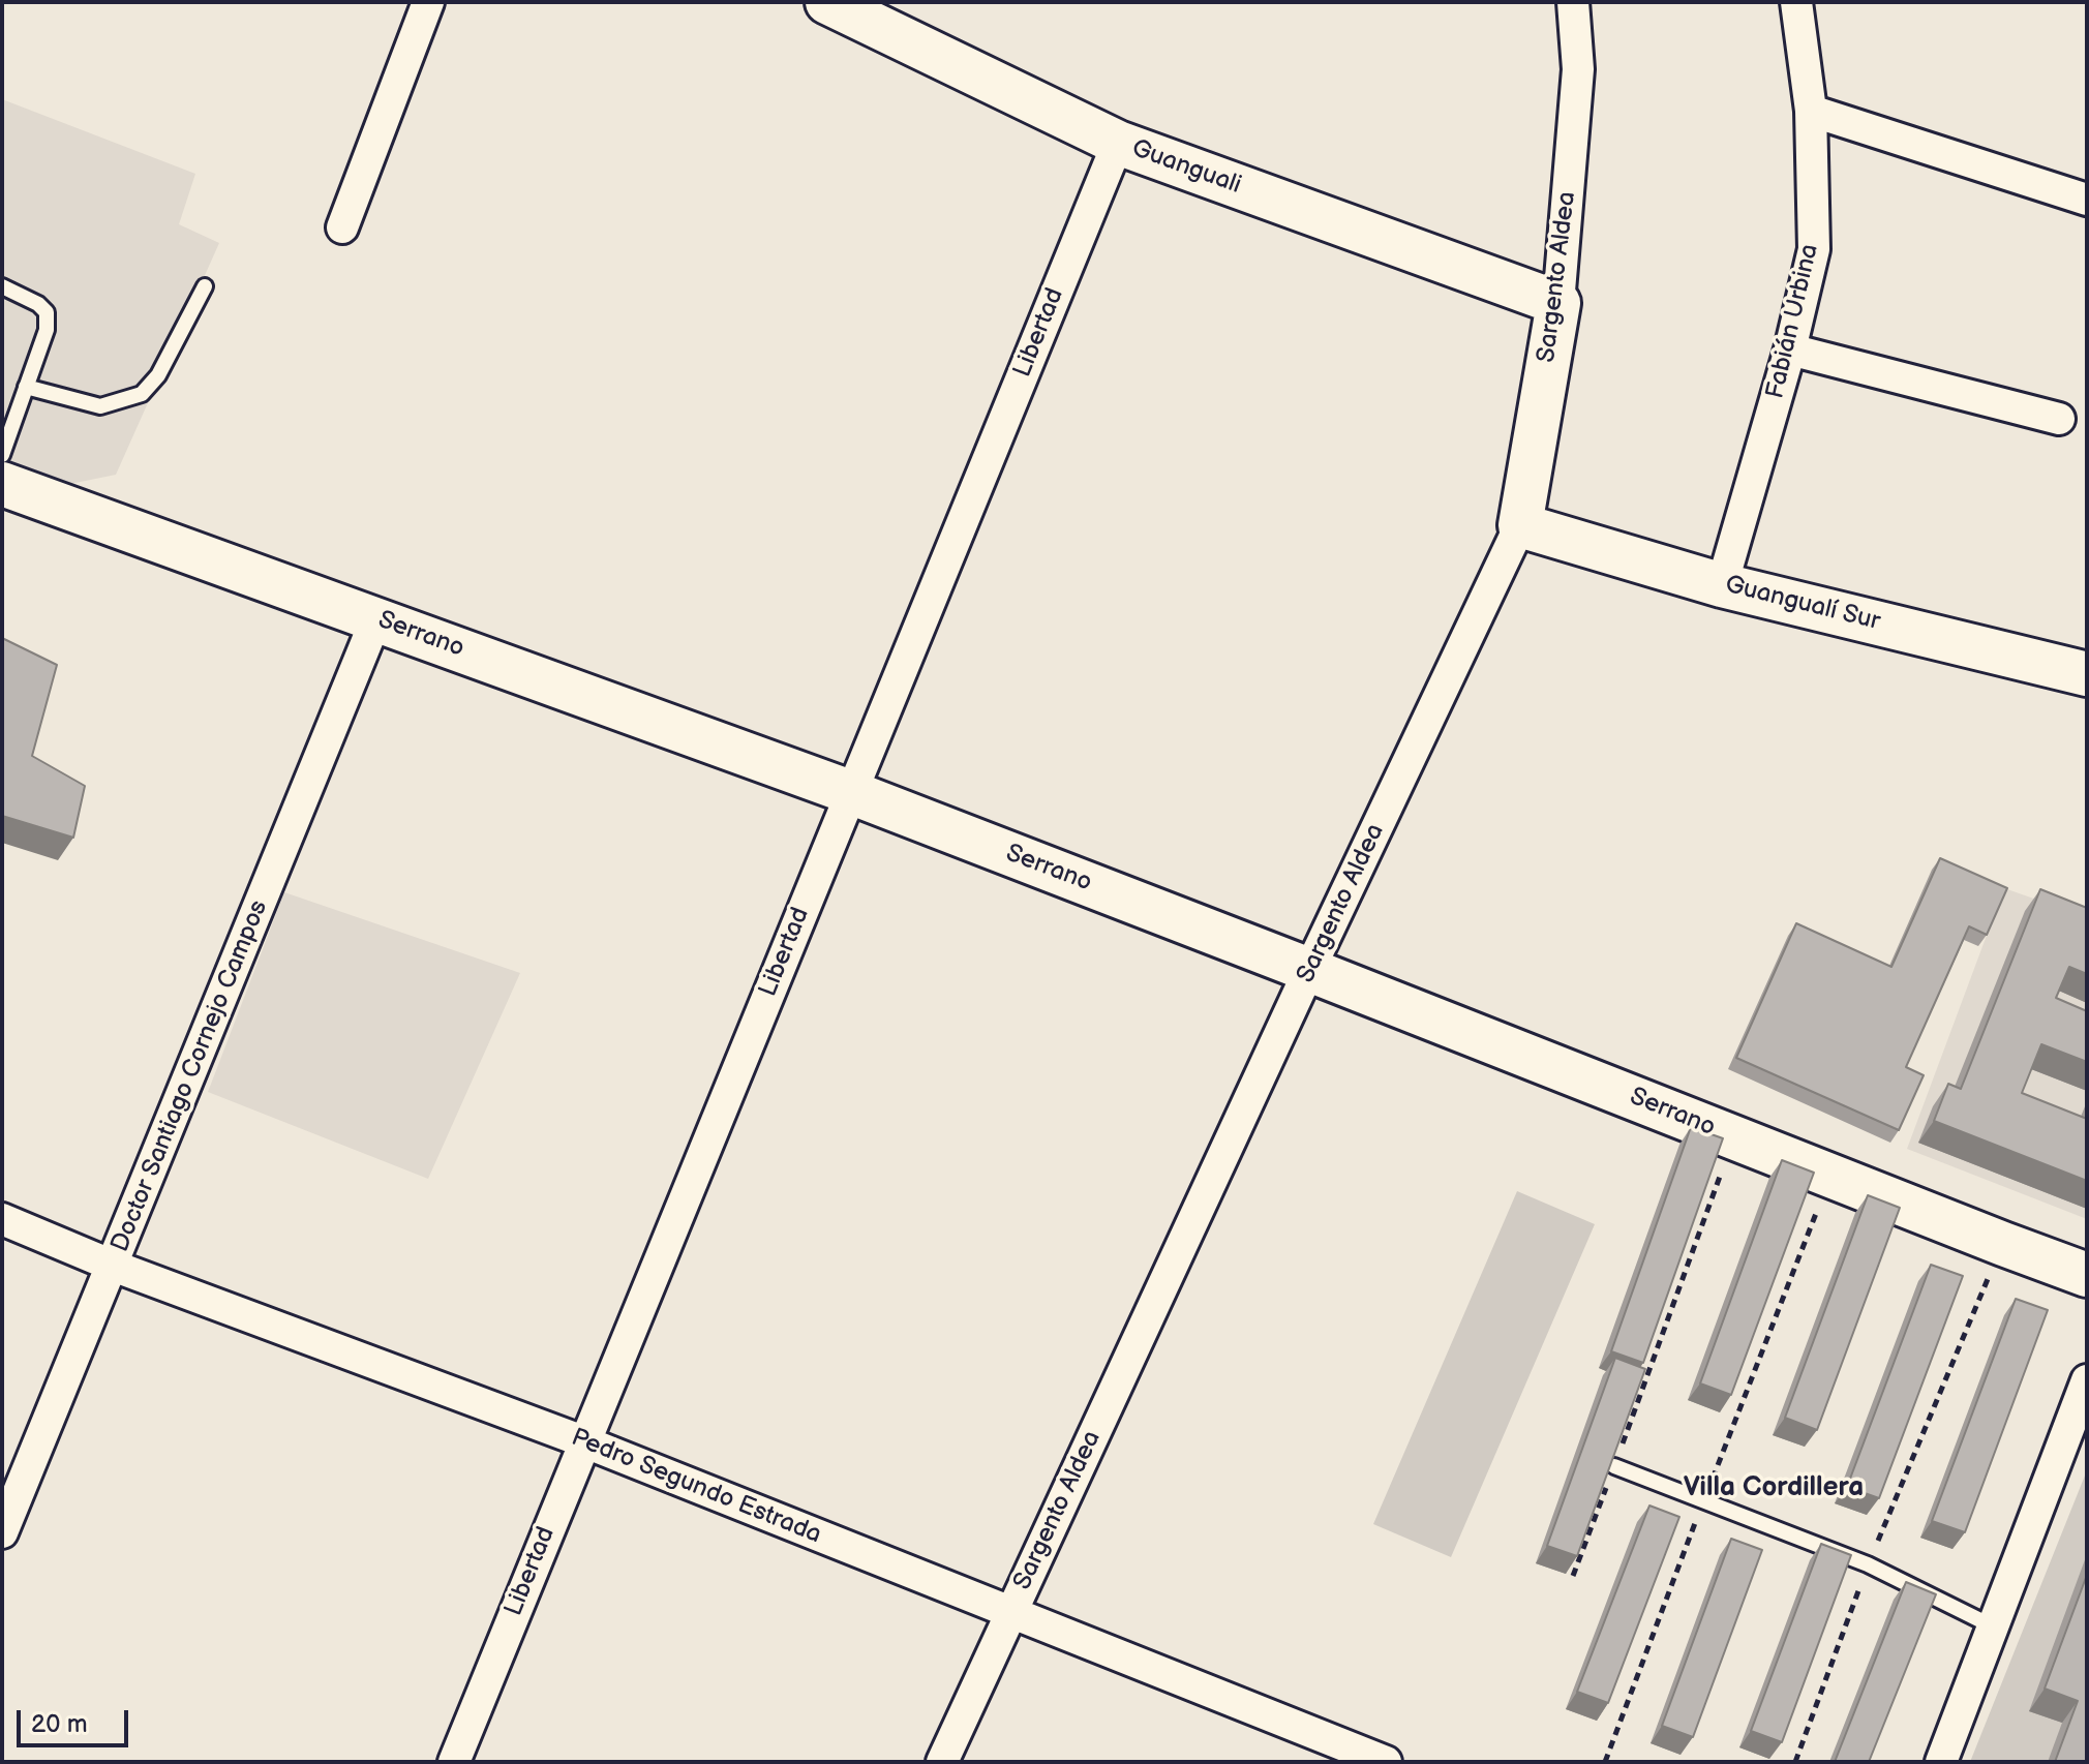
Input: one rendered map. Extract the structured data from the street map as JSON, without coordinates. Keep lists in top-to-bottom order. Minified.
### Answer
{"streets":{"street":["Guanguali","Sargento Aldea","Fabián Urbina","Libertad","Guangualí Sur","Serrano","Doctor Santiago Cornejo Campos","Pedro Segundo Estrada"]},"crossings":[["Guanguali","Sargento Aldea"],["Guanguali","Libertad"],["Sargento Aldea","Guangualí Sur"],["Sargento Aldea","Serrano"],["Sargento Aldea","Pedro Segundo Estrada"],["Fabián Urbina","Guangualí Sur"],["Libertad","Serrano"],["Libertad","Pedro Segundo Estrada"],["Serrano","Doctor Santiago Cornejo Campos"],["Doctor Santiago Cornejo Campos","Pedro Segundo Estrada"]],"districts":["Villa Cordillera"],"scale_bar":"20 m"}
